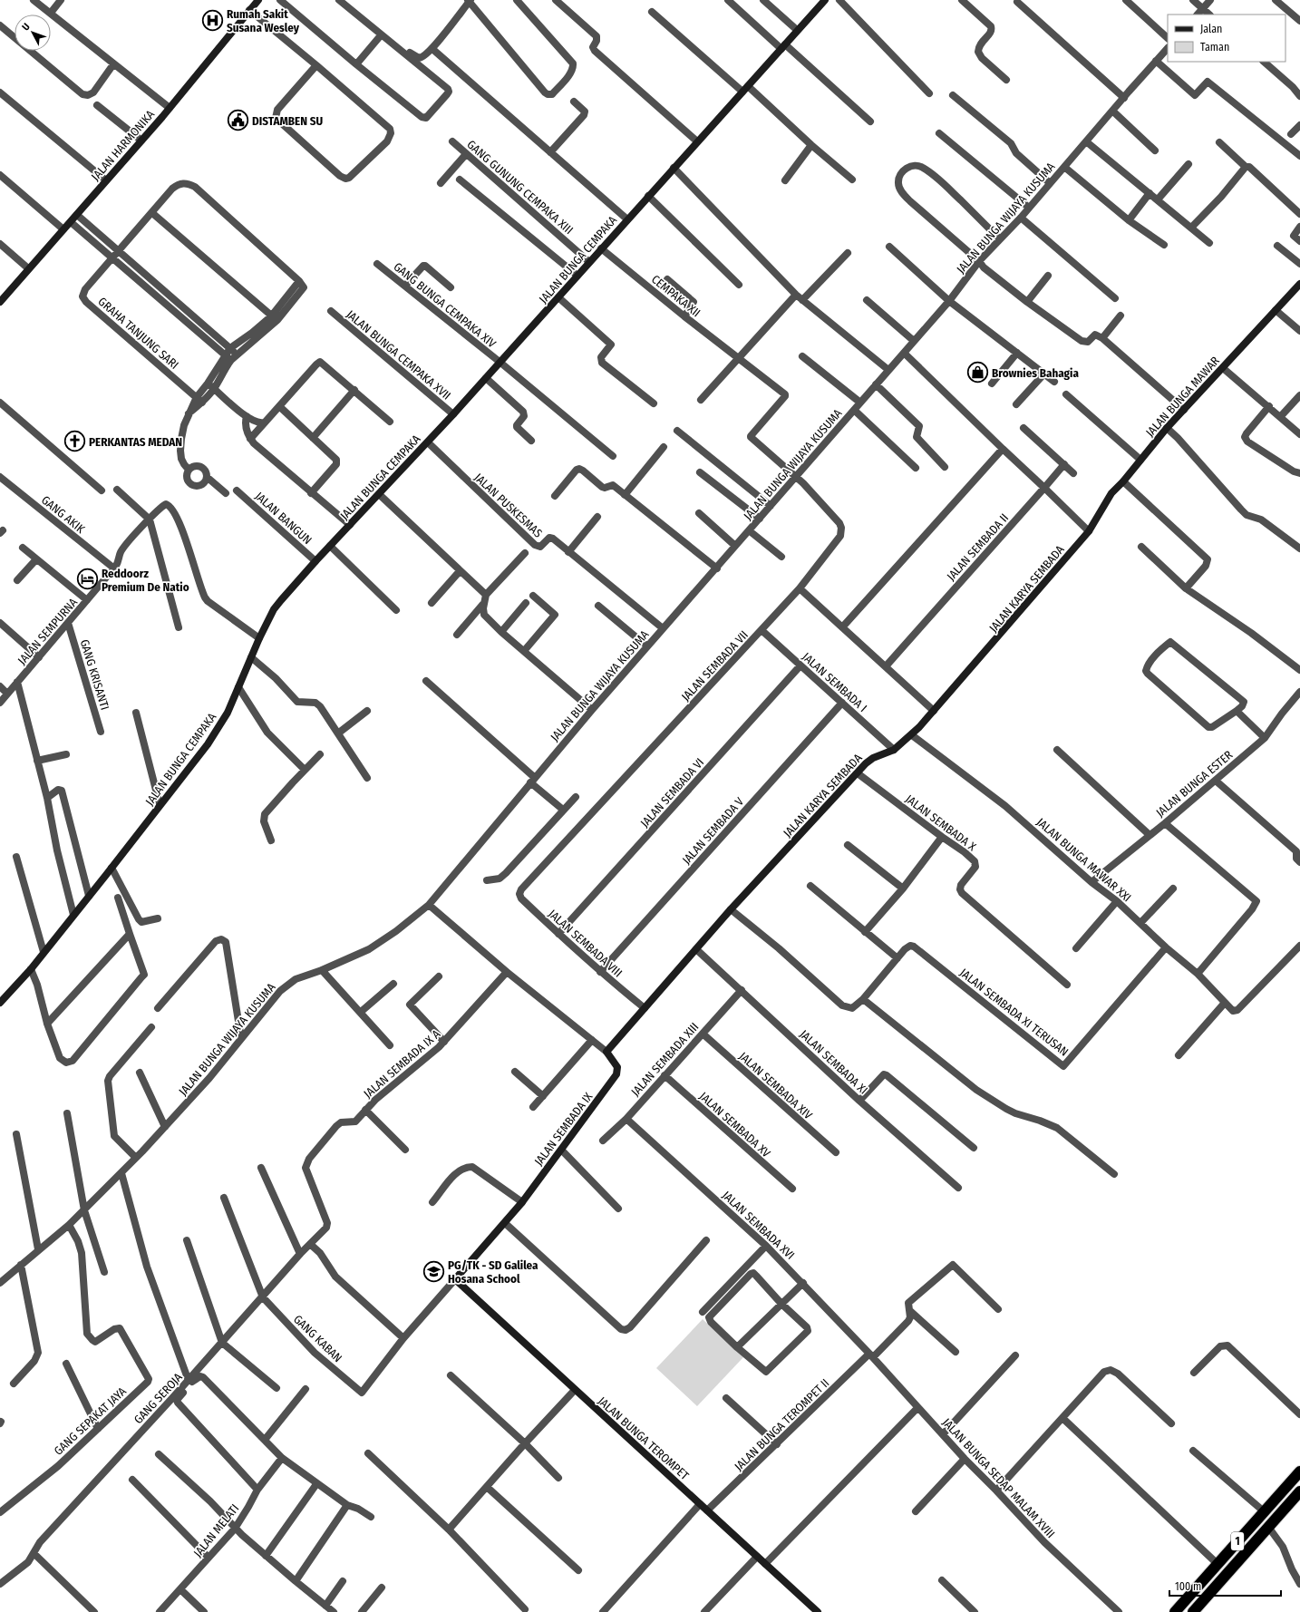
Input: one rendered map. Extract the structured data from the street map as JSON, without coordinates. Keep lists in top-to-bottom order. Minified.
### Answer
{"streets":{"highway":["1"],"street":["JALAN HARMONIKA","GANG GUNUNG CEMPAKA XIII","JALAN BUNGA WIJAYA KUSUMA","JALAN BUNGA CEMPAKA","CEMPAKA XII","GANG BUNGA CEMPAKA XIV","GRAHA TANJUNG SARI","JALAN BUNGA CEMPAKA XVII","JALAN BUNGA MAWAR","JALAN PUSKESMAS","GANG AKIK","JALAN BANGUN","JALAN SEMBADA II","JALAN KARYA SEMBADA","JALAN SEMPURNA","JALAN SEMBADA VII","GANG KRISANTI","JALAN SEMBADA I","JALAN BUNGA ESTER","JALAN SEMBADA VI","JALAN SEMBADA X","JALAN SEMBADA V","JALAN BUNGA MAWAR XXI","JALAN SEMBADA VIII","JALAN SEMBADA XI TERUSAN","JALAN SEMBADA XIII","JALAN SEMBADA XI","JALAN SEMBADA IX A","JALAN SEMBADA XIV","JALAN SEMBADA XV","JALAN SEMBADA IX","JALAN SEMBADA XVI","GANG KABAN","GANG SEROJA","GANG SEPAKAT JAYA","JALAN BUNGA TEROMPET II","JALAN BUNGA TEROMPET","JALAN BUNGA SEDAP MALAM XVIII","JALAN MELATI"]},"crossings":[["GANG GUNUNG CEMPAKA XIII","JALAN BUNGA CEMPAKA"],["JALAN BUNGA WIJAYA KUSUMA","CEMPAKA XII"],["JALAN BUNGA WIJAYA KUSUMA","JALAN PUSKESMAS"],["JALAN BUNGA WIJAYA KUSUMA","JALAN SEMBADA VII"],["JALAN BUNGA WIJAYA KUSUMA","JALAN SEMBADA IX"],["JALAN BUNGA WIJAYA KUSUMA","GANG SEPAKAT JAYA"],["JALAN BUNGA CEMPAKA","CEMPAKA XII"],["JALAN BUNGA CEMPAKA","GANG BUNGA CEMPAKA XIV"],["JALAN BUNGA CEMPAKA","JALAN BUNGA CEMPAKA XVII"],["JALAN BUNGA CEMPAKA","JALAN PUSKESMAS"],["JALAN BUNGA CEMPAKA","JALAN BANGUN"],["JALAN BUNGA CEMPAKA","JALAN SEMPURNA"],["CEMPAKA XII","JALAN SEMBADA VII"],["JALAN BUNGA MAWAR","JALAN KARYA SEMBADA"],["GANG AKIK","JALAN SEMPURNA"],["JALAN KARYA SEMBADA","JALAN SEMBADA I"],["JALAN KARYA SEMBADA","JALAN SEMBADA X"],["JALAN KARYA SEMBADA","JALAN BUNGA MAWAR XXI"],["JALAN KARYA SEMBADA","JALAN SEMBADA VIII"],["JALAN KARYA SEMBADA","JALAN SEMBADA XI"],["JALAN KARYA SEMBADA","JALAN SEMBADA IX"],["JALAN SEMPURNA","GANG KRISANTI"],["JALAN SEMBADA VII","JALAN SEMBADA I"],["JALAN SEMBADA VII","JALAN SEMBADA VIII"],["JALAN SEMBADA I","JALAN SEMBADA VI"],["JALAN SEMBADA I","JALAN SEMBADA V"],["JALAN BUNGA ESTER","JALAN BUNGA MAWAR XXI"],["JALAN SEMBADA VI","JALAN SEMBADA VIII"],["JALAN SEMBADA V","JALAN SEMBADA VIII"],["JALAN BUNGA MAWAR XXI","JALAN SEMBADA XI TERUSAN"],["JALAN SEMBADA XIII","JALAN SEMBADA XI"],["JALAN SEMBADA XIII","JALAN SEMBADA XIV"],["JALAN SEMBADA XIII","JALAN SEMBADA XV"],["JALAN SEMBADA XIII","JALAN SEMBADA XVI"],["JALAN SEMBADA IX A","JALAN SEMBADA IX"],["JALAN SEMBADA IX A","GANG SEROJA"],["JALAN SEMBADA IX","GANG KABAN"],["JALAN SEMBADA IX","JALAN BUNGA TEROMPET"],["JALAN SEMBADA XVI","JALAN BUNGA TEROMPET II"],["JALAN SEMBADA XVI","JALAN BUNGA SEDAP MALAM XVIII"],["GANG KABAN","GANG SEROJA"],["JALAN BUNGA TEROMPET II","JALAN BUNGA TEROMPET"],["JALAN BUNGA TEROMPET II","JALAN BUNGA SEDAP MALAM XVIII"]],"places":{"hospital":["Rumah Sakit Susana Wesley"],"public building":["DISTAMBEN SU"],"shop":["Brownies Bahagia"],"church":["PERKANTAS MEDAN"],"hotel":["Reddoorz Premium De Natio"],"school or university":["PG/TK - SD Galilea Hosana School"]},"legend":["Jalan","Taman"],"scale_bar":"100 m","north":"top left"}
